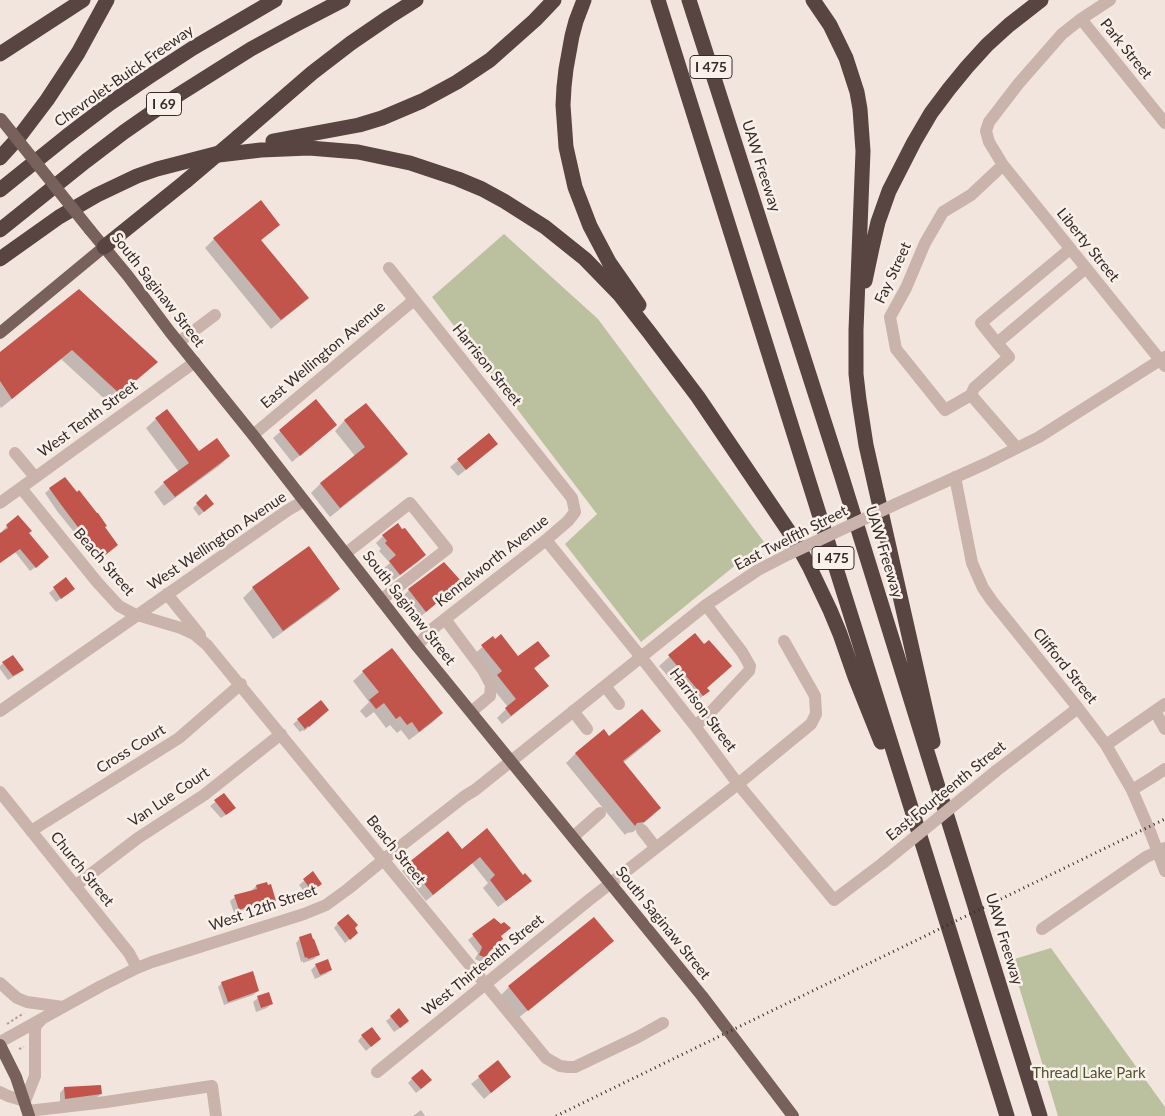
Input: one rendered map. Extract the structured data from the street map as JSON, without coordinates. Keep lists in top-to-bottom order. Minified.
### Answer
{"streets":{"highway":["I 475","Chevrolet-Buick Freeway","I 69","UAW Freeway"],"main road":["South Saginaw Street"],"street":["Park Street","Liberty Street","Fay Street","East Wellington Avenue","Harrison Street","West Tenth Street","East Twelfth Street","West Wellington Avenue","Kennelworth Avenue","Beach Street","Clifford Street","Cross Court","East Fourteenth Street","Van Lue Court","Church Street","West 12th Street","West Thirteenth Street"]},"crossings":[["Park Street","Liberty Street"],["Liberty Street","Fay Street"],["Liberty Street","East Twelfth Street"],["South Saginaw Street","East Wellington Avenue"],["South Saginaw Street","West Tenth Street"],["South Saginaw Street","East Twelfth Street"],["South Saginaw Street","West Wellington Avenue"],["South Saginaw Street","Kennelworth Avenue"],["South Saginaw Street","West 12th Street"],["South Saginaw Street","West Thirteenth Street"],["East Wellington Avenue","Harrison Street"],["Harrison Street","East Twelfth Street"],["Harrison Street","Kennelworth Avenue"],["Harrison Street","East Fourteenth Street"],["Harrison Street","West Thirteenth Street"],["West Tenth Street","Beach Street"],["East Twelfth Street","Clifford Street"],["East Twelfth Street","West 12th Street"],["West Wellington Avenue","Beach Street"],["Beach Street","Cross Court"],["Beach Street","Van Lue Court"],["Beach Street","West 12th Street"],["Beach Street","West Thirteenth Street"],["Clifford Street","East Fourteenth Street"],["Cross Court","Church Street"],["Van Lue Court","Church Street"],["Church Street","West 12th Street"]],"parks":["Thread Lake Park"]}
